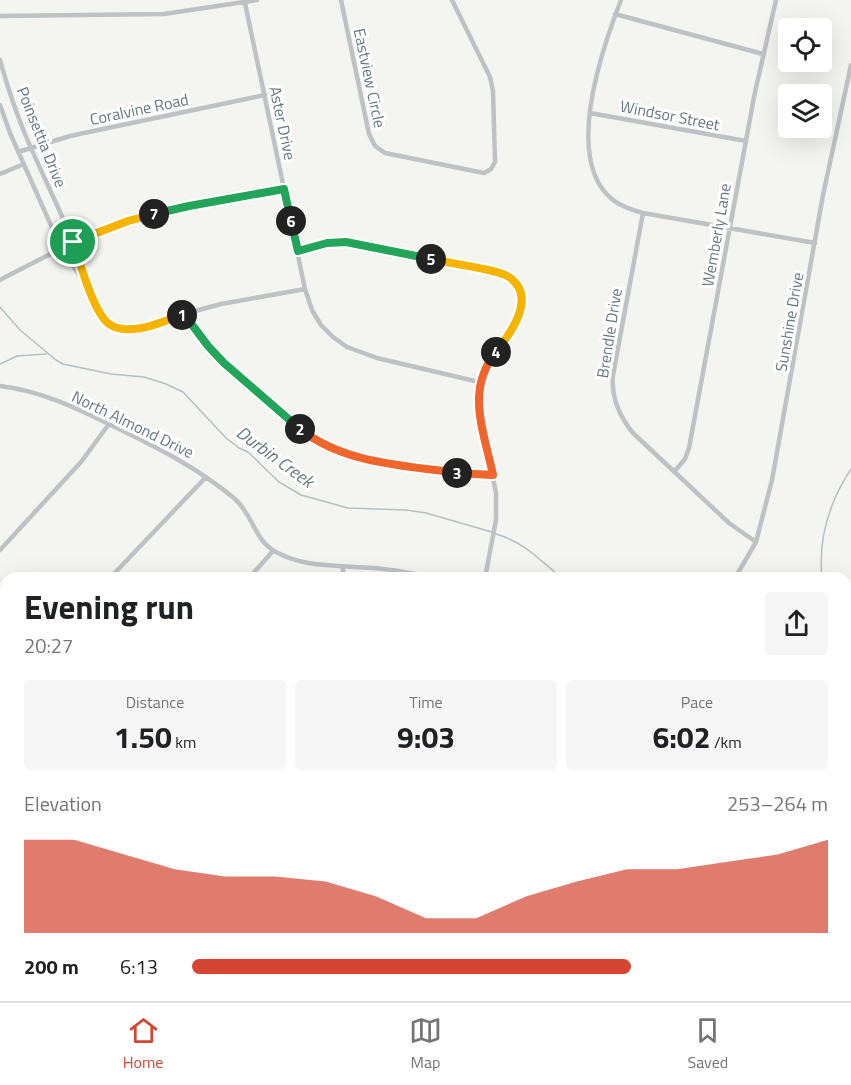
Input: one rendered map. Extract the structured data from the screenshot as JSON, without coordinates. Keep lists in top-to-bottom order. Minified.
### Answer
{"streets":{"street":["Eastview Circle","Coralvine Road","Windsor Street","Aster Drive","Poinsettia Drive","Wemberly Lane","Sunshine Drive","Brendle Drive","North Almond Drive"]},"crossings":[["Coralvine Road","Aster Drive"],["Coralvine Road","Poinsettia Drive"],["Windsor Street","Wemberly Lane"],["Aster Drive","Poinsettia Drive"],["Wemberly Lane","Brendle Drive"],["Sunshine Drive","Brendle Drive"]],"water":["Durbin Creek"],"page":{"pins":["7","6","5","1","4","2","3"],"heading":["Evening run","20:27"],"stats":[["Distance","1.50 km"],["Time","9:03"],["Pace","6:02 /km"]],"chart":["Elevation","253–264 m"],"list":[{"name":"200 m","note":"6:13"}],"tabs":["Home","Map","Saved"]}}
